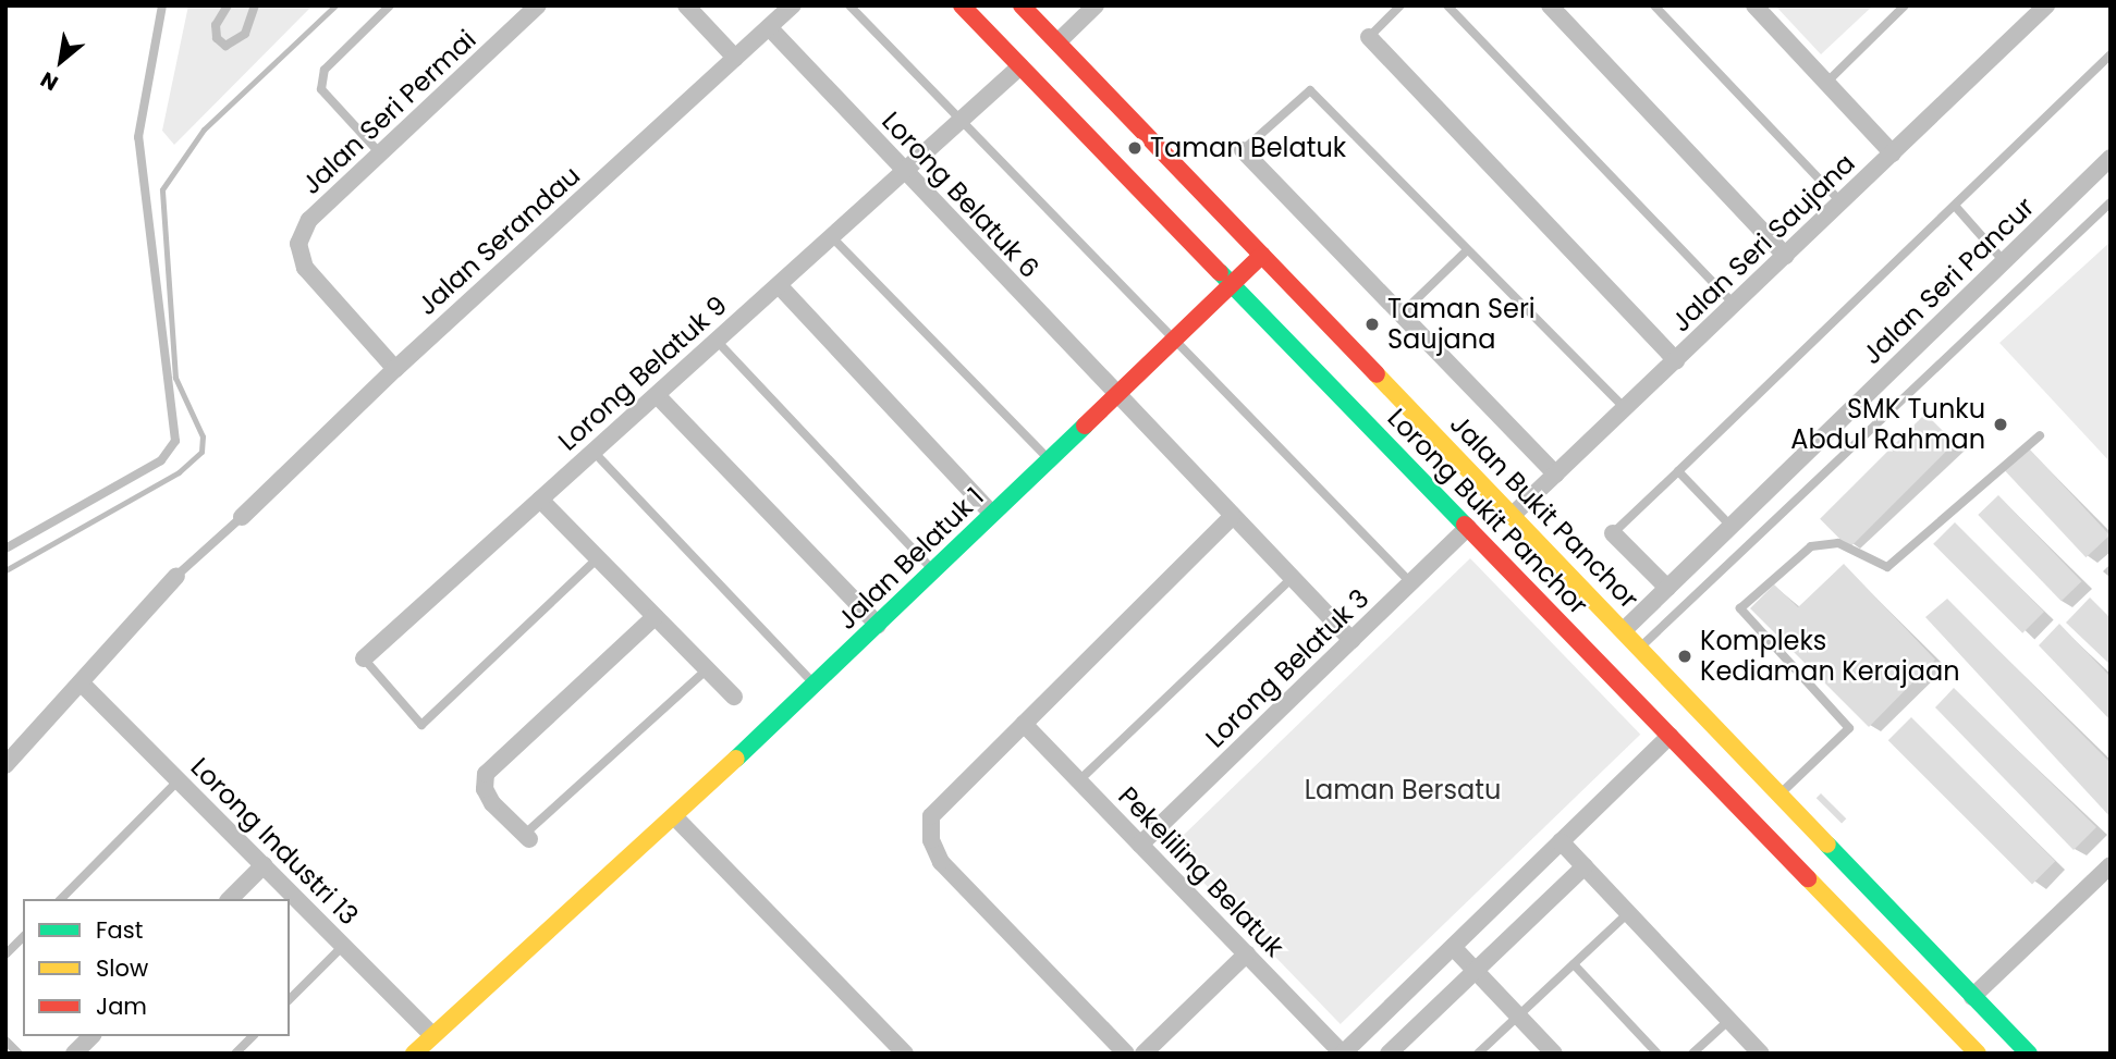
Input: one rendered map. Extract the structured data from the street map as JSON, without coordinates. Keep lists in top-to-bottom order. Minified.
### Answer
{"streets":{"street":["Jalan Seri Permai","Lorong Belatuk 6","Jalan Serandau","Jalan Seri Saujana","Jalan Seri Pancur","Lorong Belatuk 9","Lorong Bukit Panchor","Jalan Bukit Panchor","Jalan Belatuk 1","Lorong Belatuk 3","Lorong Industri 13","Pekeliling Belatuk"]},"crossings":[["Jalan Seri Permai","Jalan Serandau"],["Lorong Belatuk 6","Jalan Serandau"],["Lorong Belatuk 6","Lorong Belatuk 9"],["Lorong Belatuk 6","Jalan Belatuk 1"],["Lorong Belatuk 6","Lorong Belatuk 3"],["Jalan Seri Saujana","Jalan Bukit Panchor"],["Jalan Seri Pancur","Jalan Bukit Panchor"],["Lorong Belatuk 9","Lorong Bukit Panchor"],["Lorong Bukit Panchor","Jalan Belatuk 1"],["Lorong Bukit Panchor","Lorong Belatuk 3"],["Jalan Bukit Panchor","Jalan Belatuk 1"],["Jalan Belatuk 1","Lorong Industri 13"],["Lorong Belatuk 3","Pekeliling Belatuk"]],"parks":["Laman Bersatu"],"places":["Taman Belatuk","Taman Seri Saujana","SMK Tunku Abdul Rahman","Kompleks Kediaman Kerajaan"],"legend":["Fast","Slow","Jam"],"north":"bottom left"}
